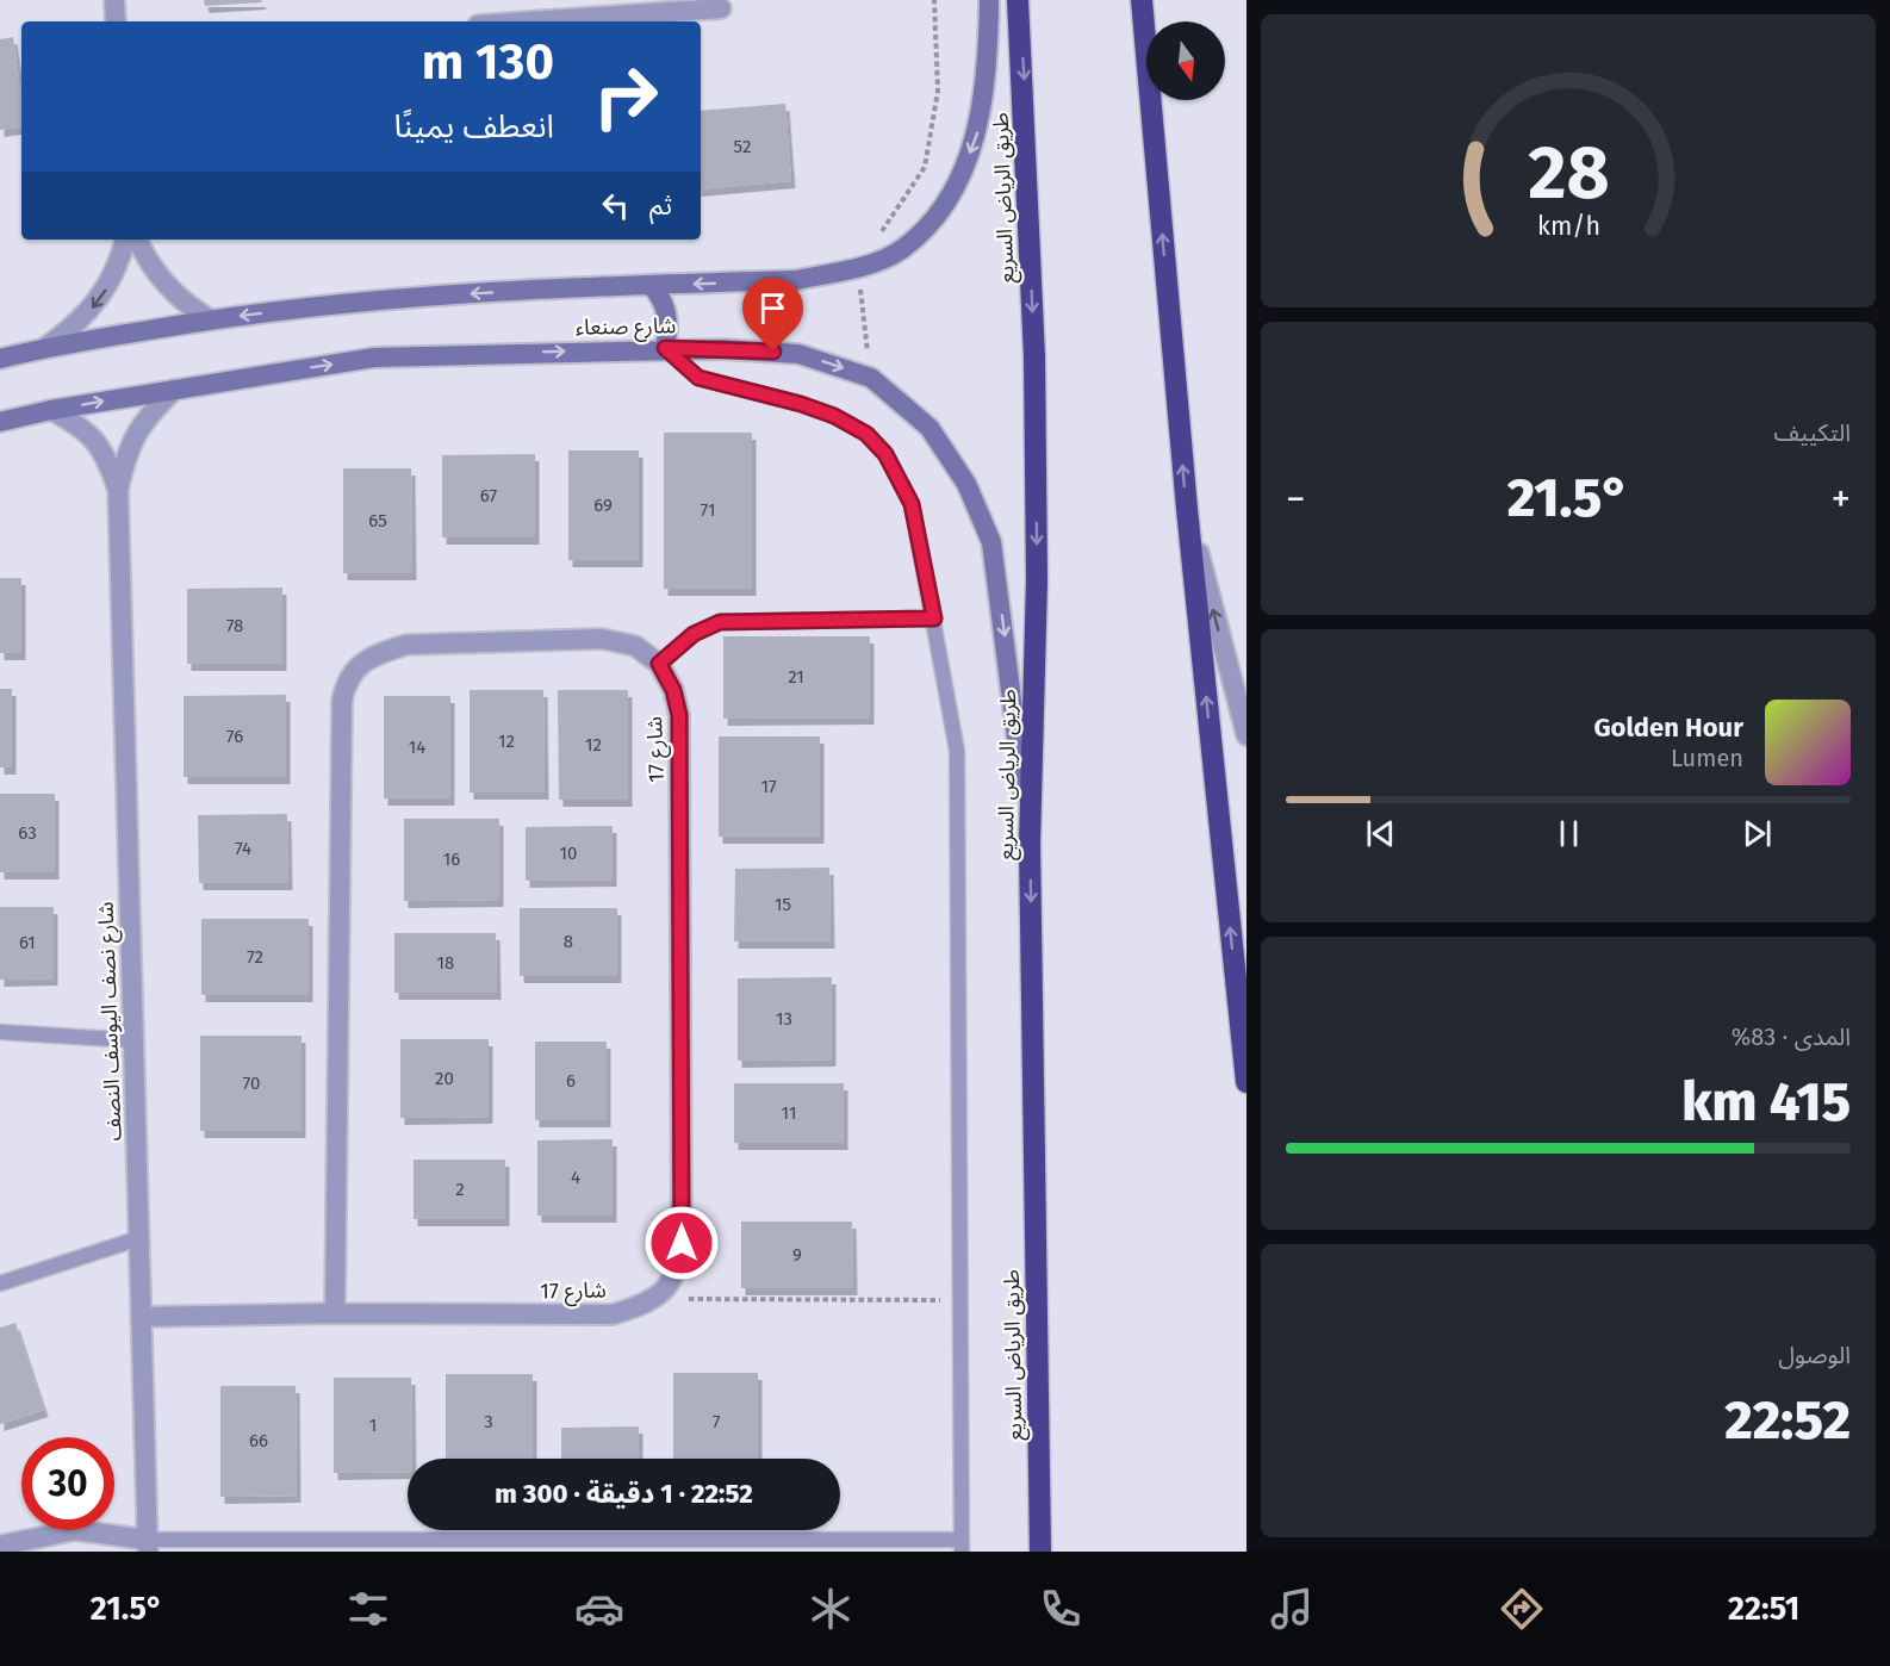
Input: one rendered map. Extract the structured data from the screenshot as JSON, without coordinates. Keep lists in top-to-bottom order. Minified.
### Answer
{"streets":{"highway":["طريق الرياض السريع"],"main road":["شارع صنعاء"],"street":["شارع 17","شارع نصف اليوسف النصف"]},"crossings":[["طريق الرياض السريع","شارع صنعاء"],["شارع 17","شارع نصف اليوسف النصف"]],"house_numbers":["52","67","69","71","65","78","21","76","12","12","14","17","63","74","10","16","15","8","61","72","18","13","20","6","70","11","4","2","9","3","7","1","66"],"north":"bottom","page":{"turn":["130 m","انعطف يمينًا"],"then":"ثم","tile":["التكييف",["المدى · 83%","415 km"],["الوصول","22:52"]],"heat":["−","21.5°","+"],"song":["Golden Hour","Lumen"],"limit":"30","trip":"22:52 · 1 دقيقة · 300 m","tabs":["22:51","21.5°"],"gauge":["28","km/h"]}}
